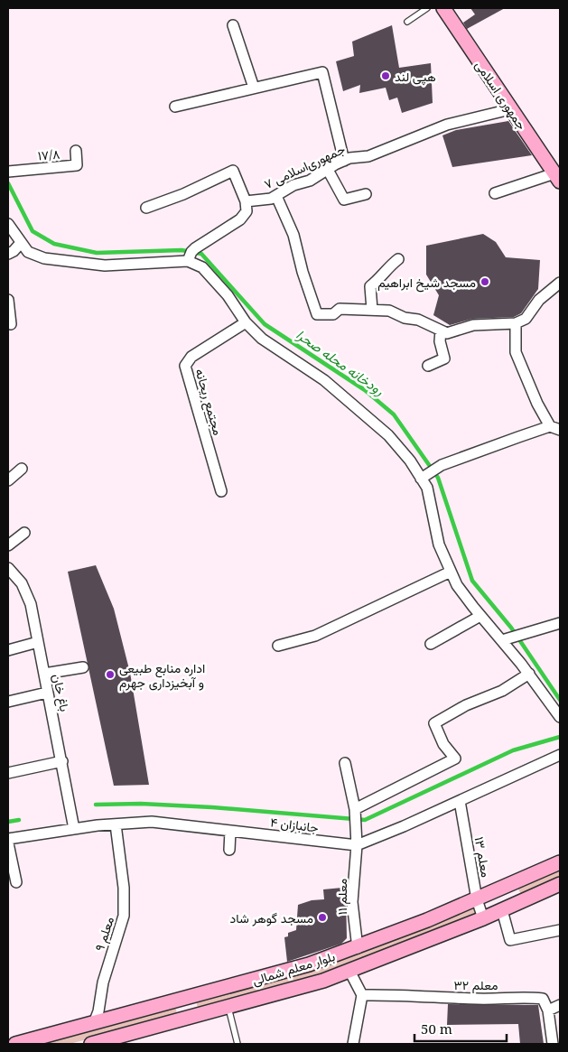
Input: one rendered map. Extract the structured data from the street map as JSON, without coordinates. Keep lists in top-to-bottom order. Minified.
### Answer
{"streets":{"main road":["جمهوری اسلامی","بلوار معلم شمالی"],"street":["۱۷/۸","جمهوری‌اسلامی ۷","مجتمع ریحانه","باغ خان","جانبازان ۴","معلم ۱۳","معلم ۱۱","معلم ۹","معلم ۳۲"]},"crossings":[["جمهوری اسلامی","جمهوری‌اسلامی ۷"],["باغ خان","جانبازان ۴"],["جانبازان ۴","معلم ۱۳"],["جانبازان ۴","معلم ۱۱"],["جانبازان ۴","معلم ۹"],["معلم ۱۳","بلوار معلم شمالی"],["معلم ۱۱","بلوار معلم شمالی"],["معلم ۹","بلوار معلم شمالی"]],"water":["رودخانه محله صحرا"],"places":["هپی لند","مسجد شیخ ابراهیم","اداره منابع طبیعی و آبخیزداری جهرم","مسجد گوهر شاد"],"scale_bar":"50 m"}
